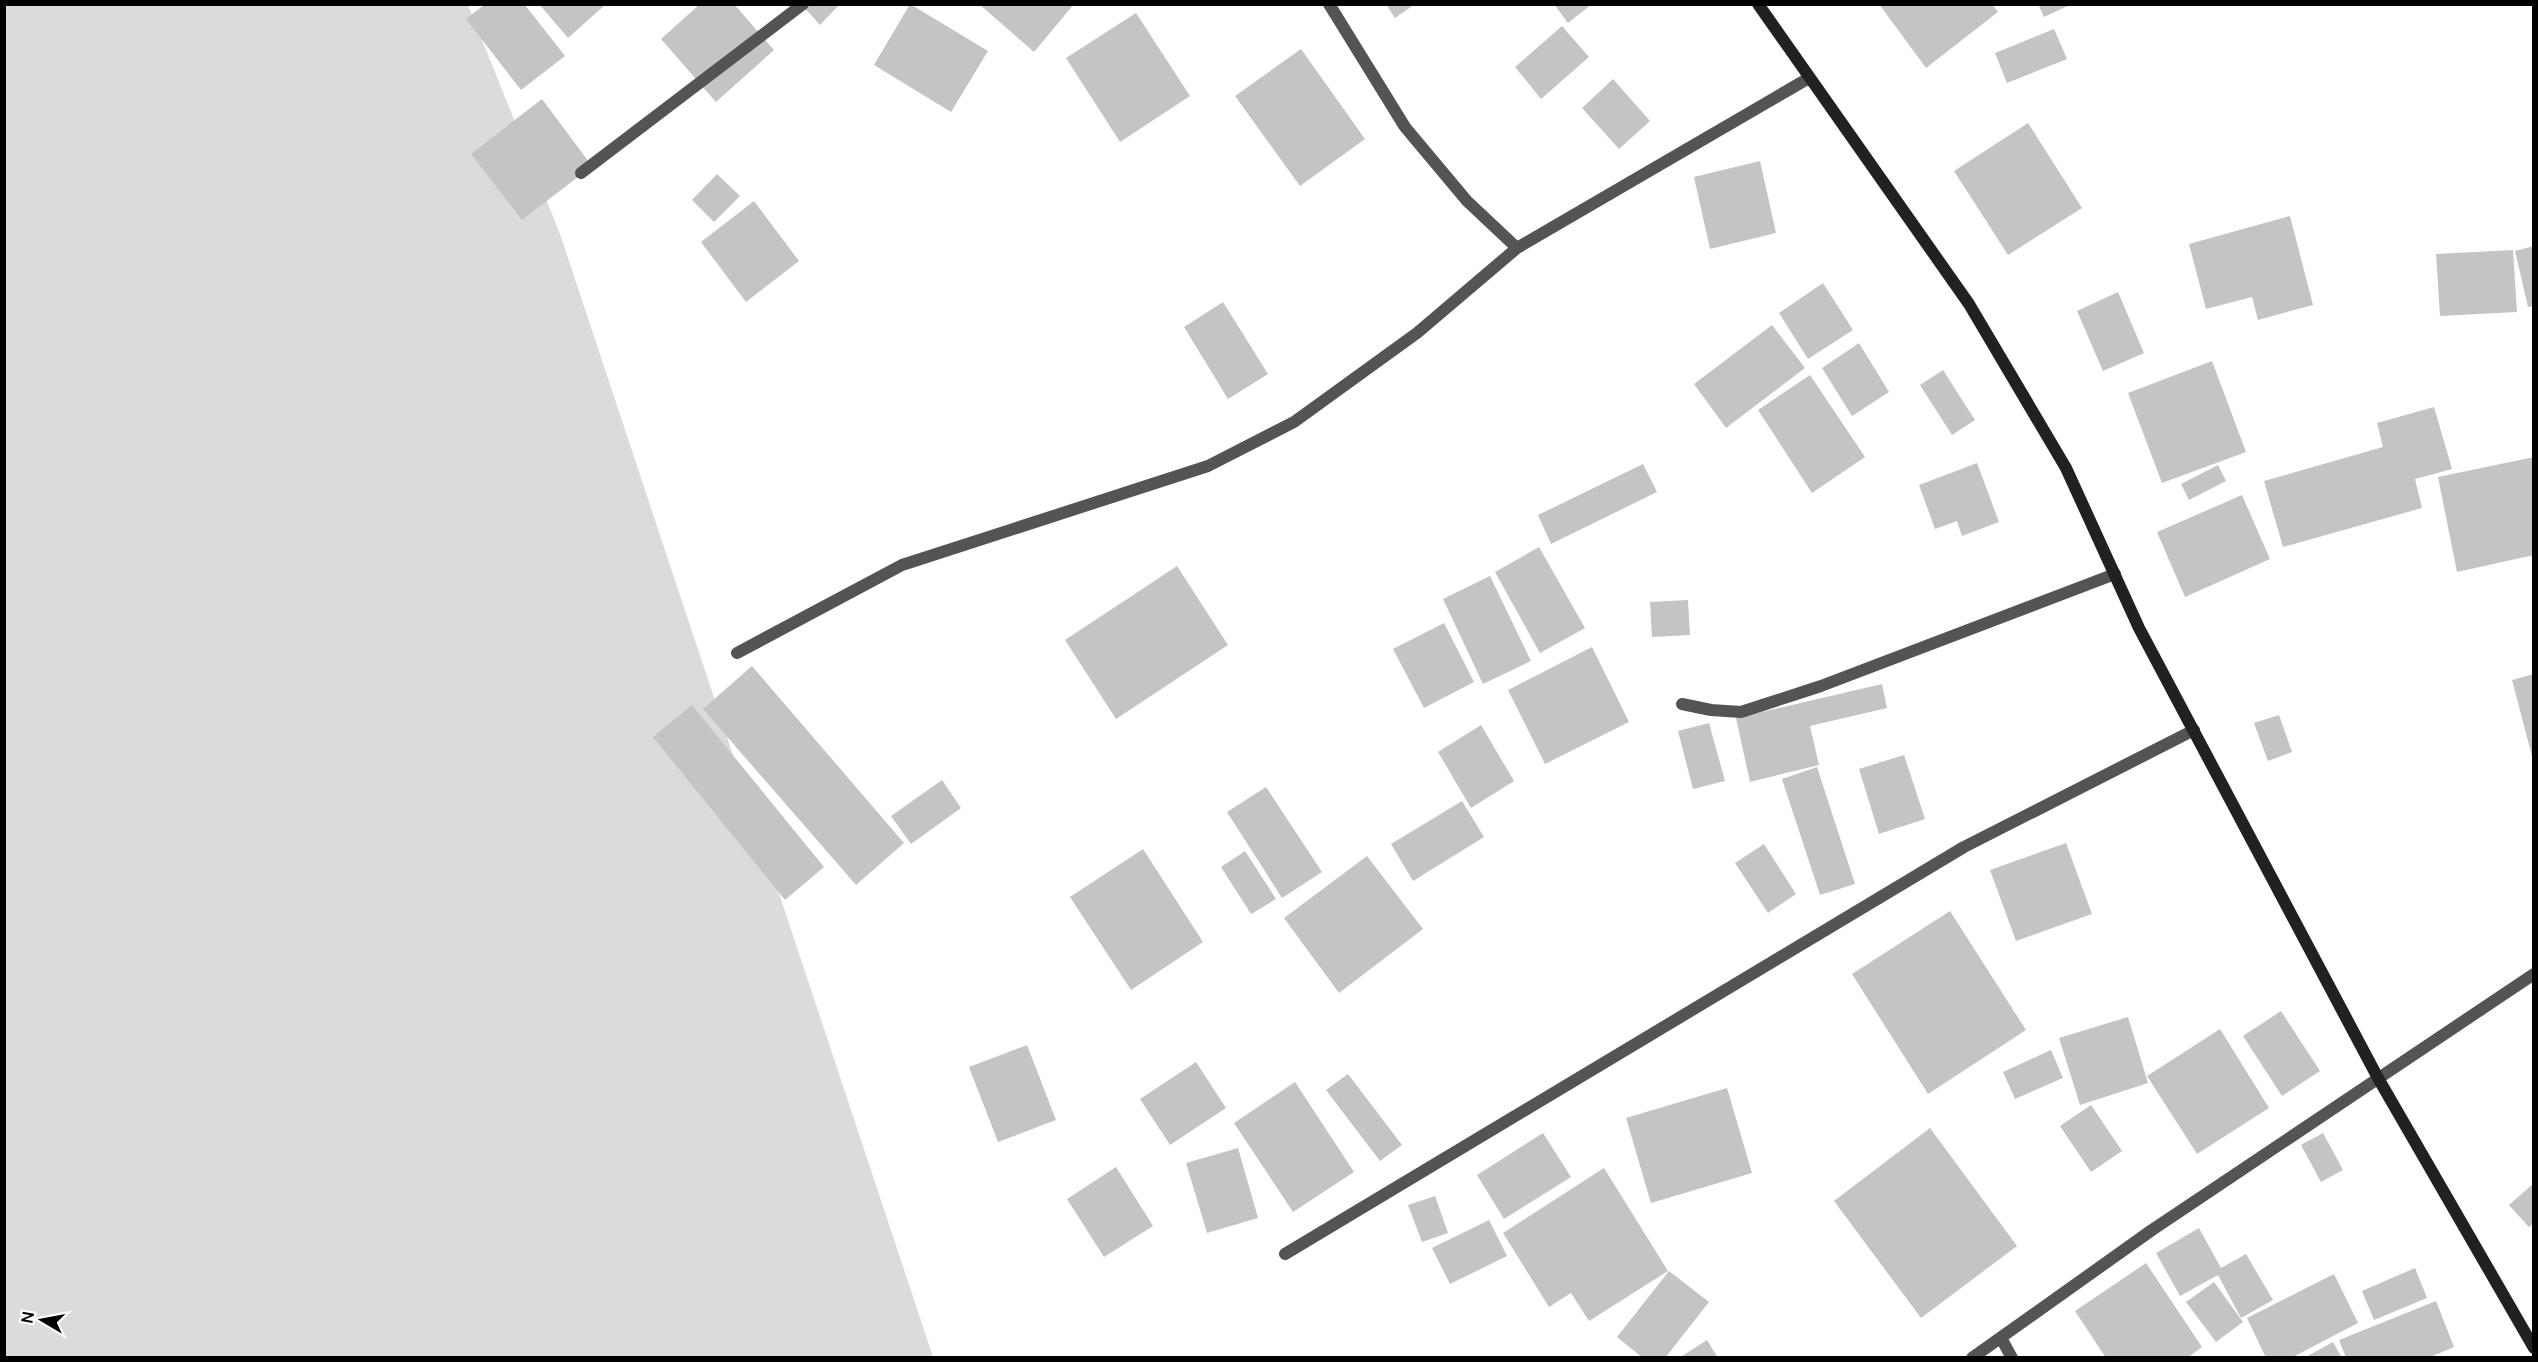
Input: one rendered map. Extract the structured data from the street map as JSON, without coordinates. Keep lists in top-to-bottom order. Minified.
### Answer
{"north":"left"}
